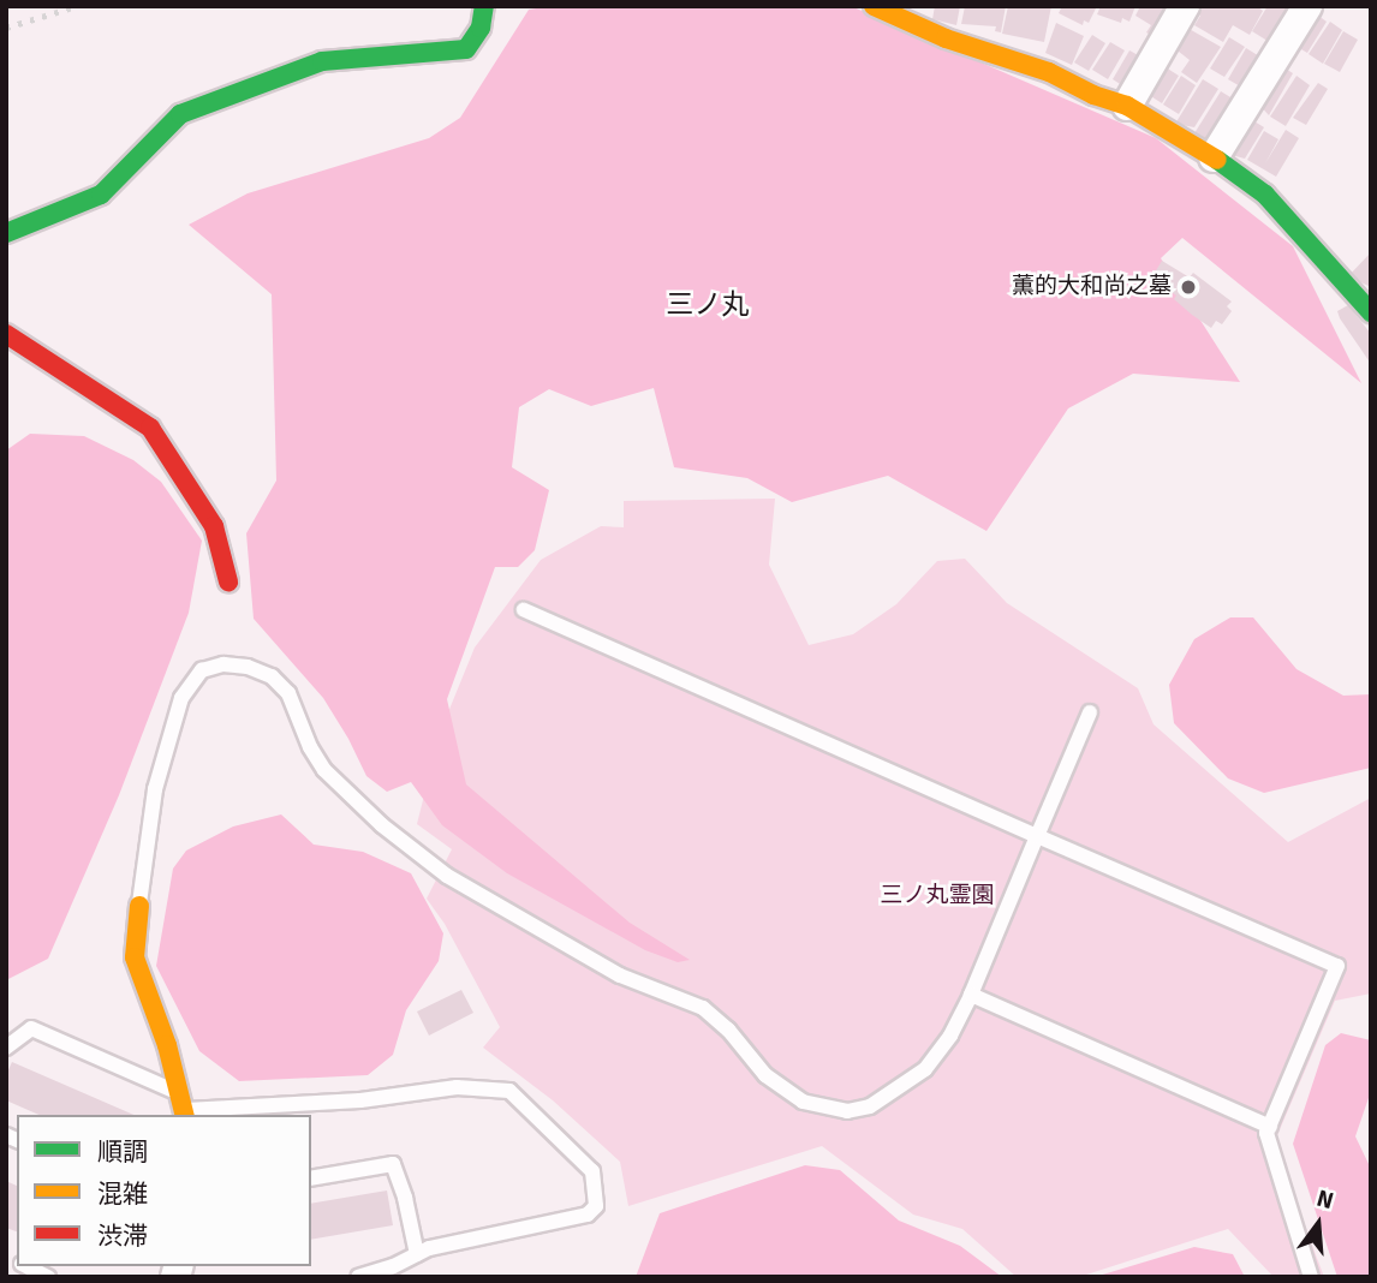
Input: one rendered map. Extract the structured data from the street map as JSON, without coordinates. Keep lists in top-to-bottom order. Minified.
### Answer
{"districts":["三ノ丸"],"parks":["三ノ丸霊園"],"places":["薫的大和尚之墓"],"legend":["順調","混雑","渋滞"],"north":"top"}
